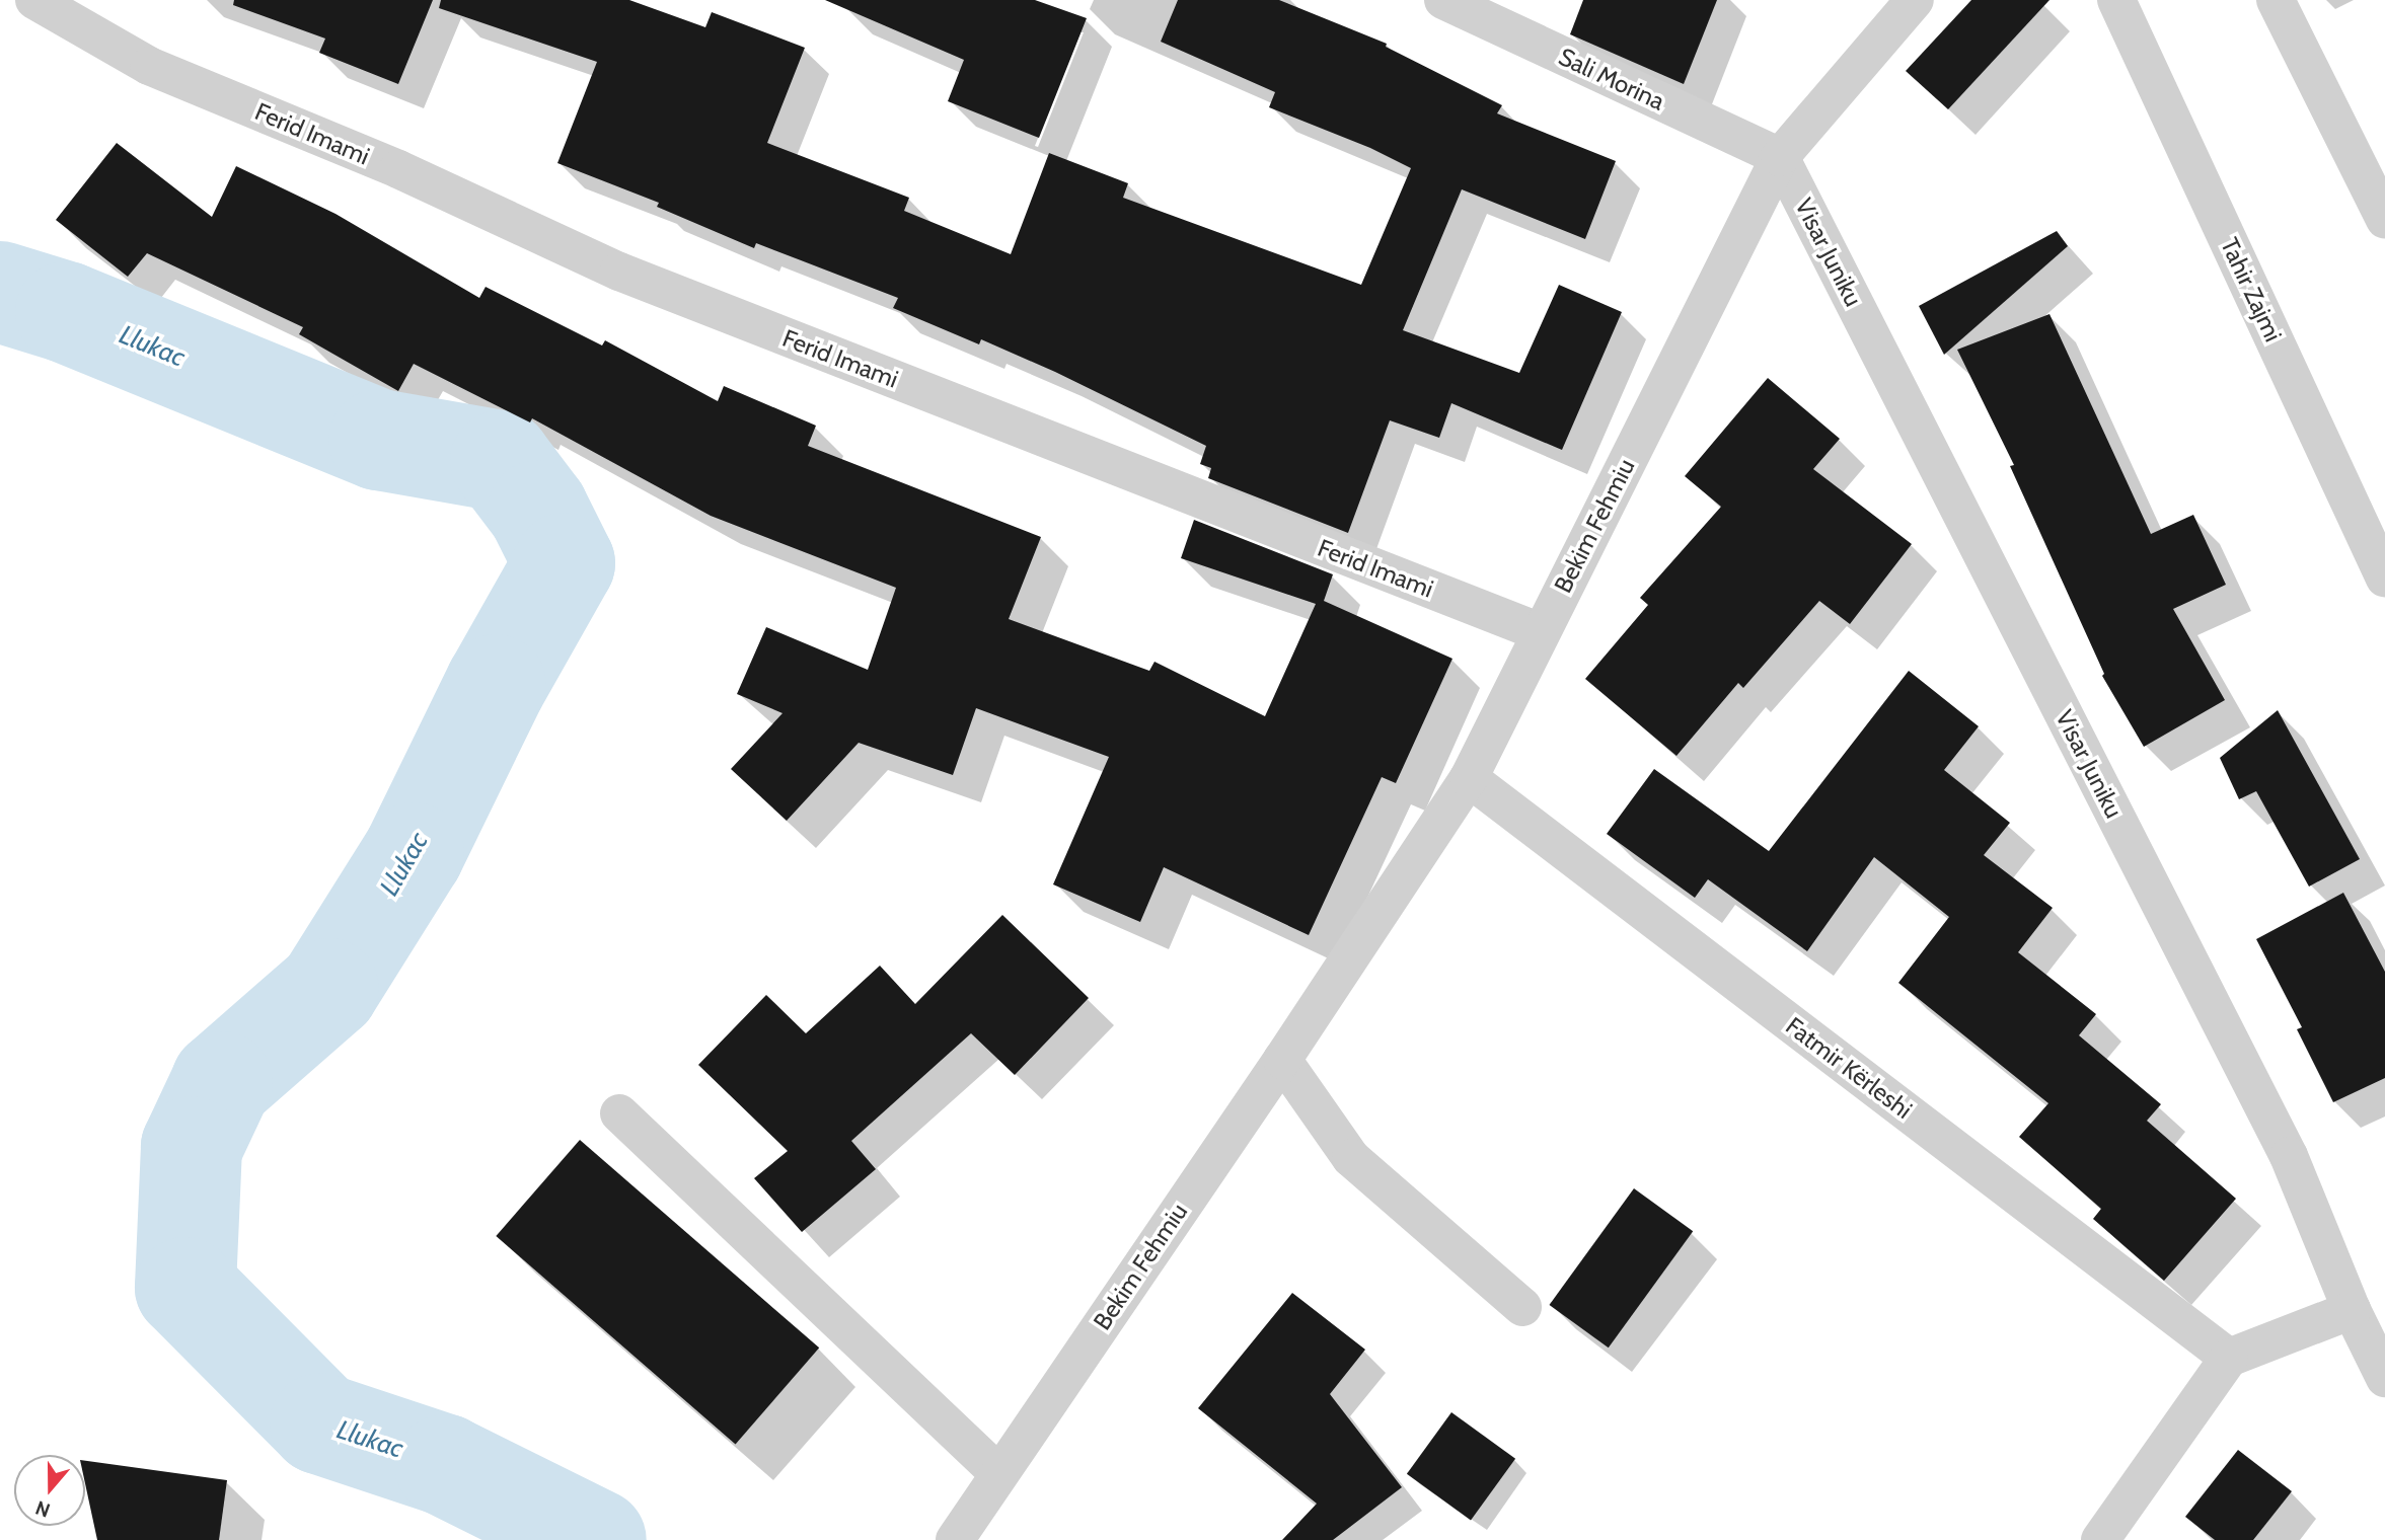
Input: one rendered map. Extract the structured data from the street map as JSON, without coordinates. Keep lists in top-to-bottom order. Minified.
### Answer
{"streets":{"street":["Sali Morina","Ferid Imami","Visar Juniku","Tahir Zajmi","Bekim Fehmiu","Fatmir Kërleshi"]},"crossings":[["Sali Morina","Visar Juniku"],["Sali Morina","Bekim Fehmiu"],["Ferid Imami","Bekim Fehmiu"],["Visar Juniku","Bekim Fehmiu"],["Bekim Fehmiu","Fatmir Kërleshi"]],"water":["Llukac"],"north":"bottom"}
